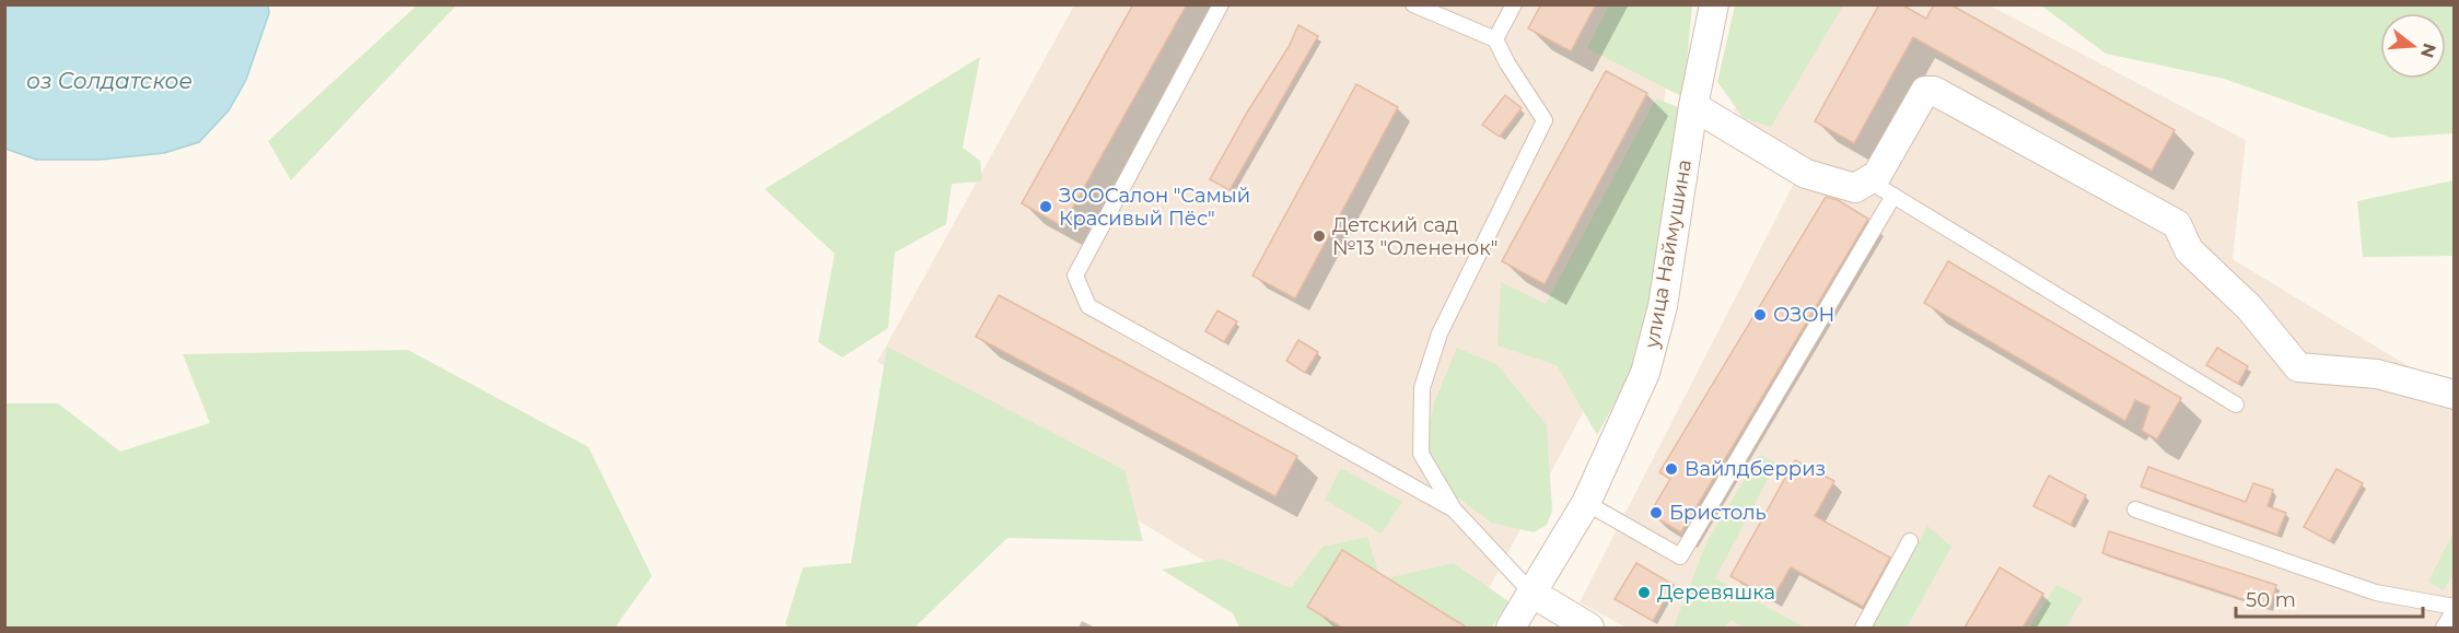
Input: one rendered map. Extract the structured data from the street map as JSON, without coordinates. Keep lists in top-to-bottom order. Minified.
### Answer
{"streets":{"street":["улица Наймушина"]},"water":["оз Солдатское"],"places":["ЗООСалон \"Самый Красивый Пёс\"","Детский сад №13 \"Олененок\"","ОЗОН","Вайлдберриз","Бристоль","Деревяшка"],"scale_bar":"50 m","north":"right"}
